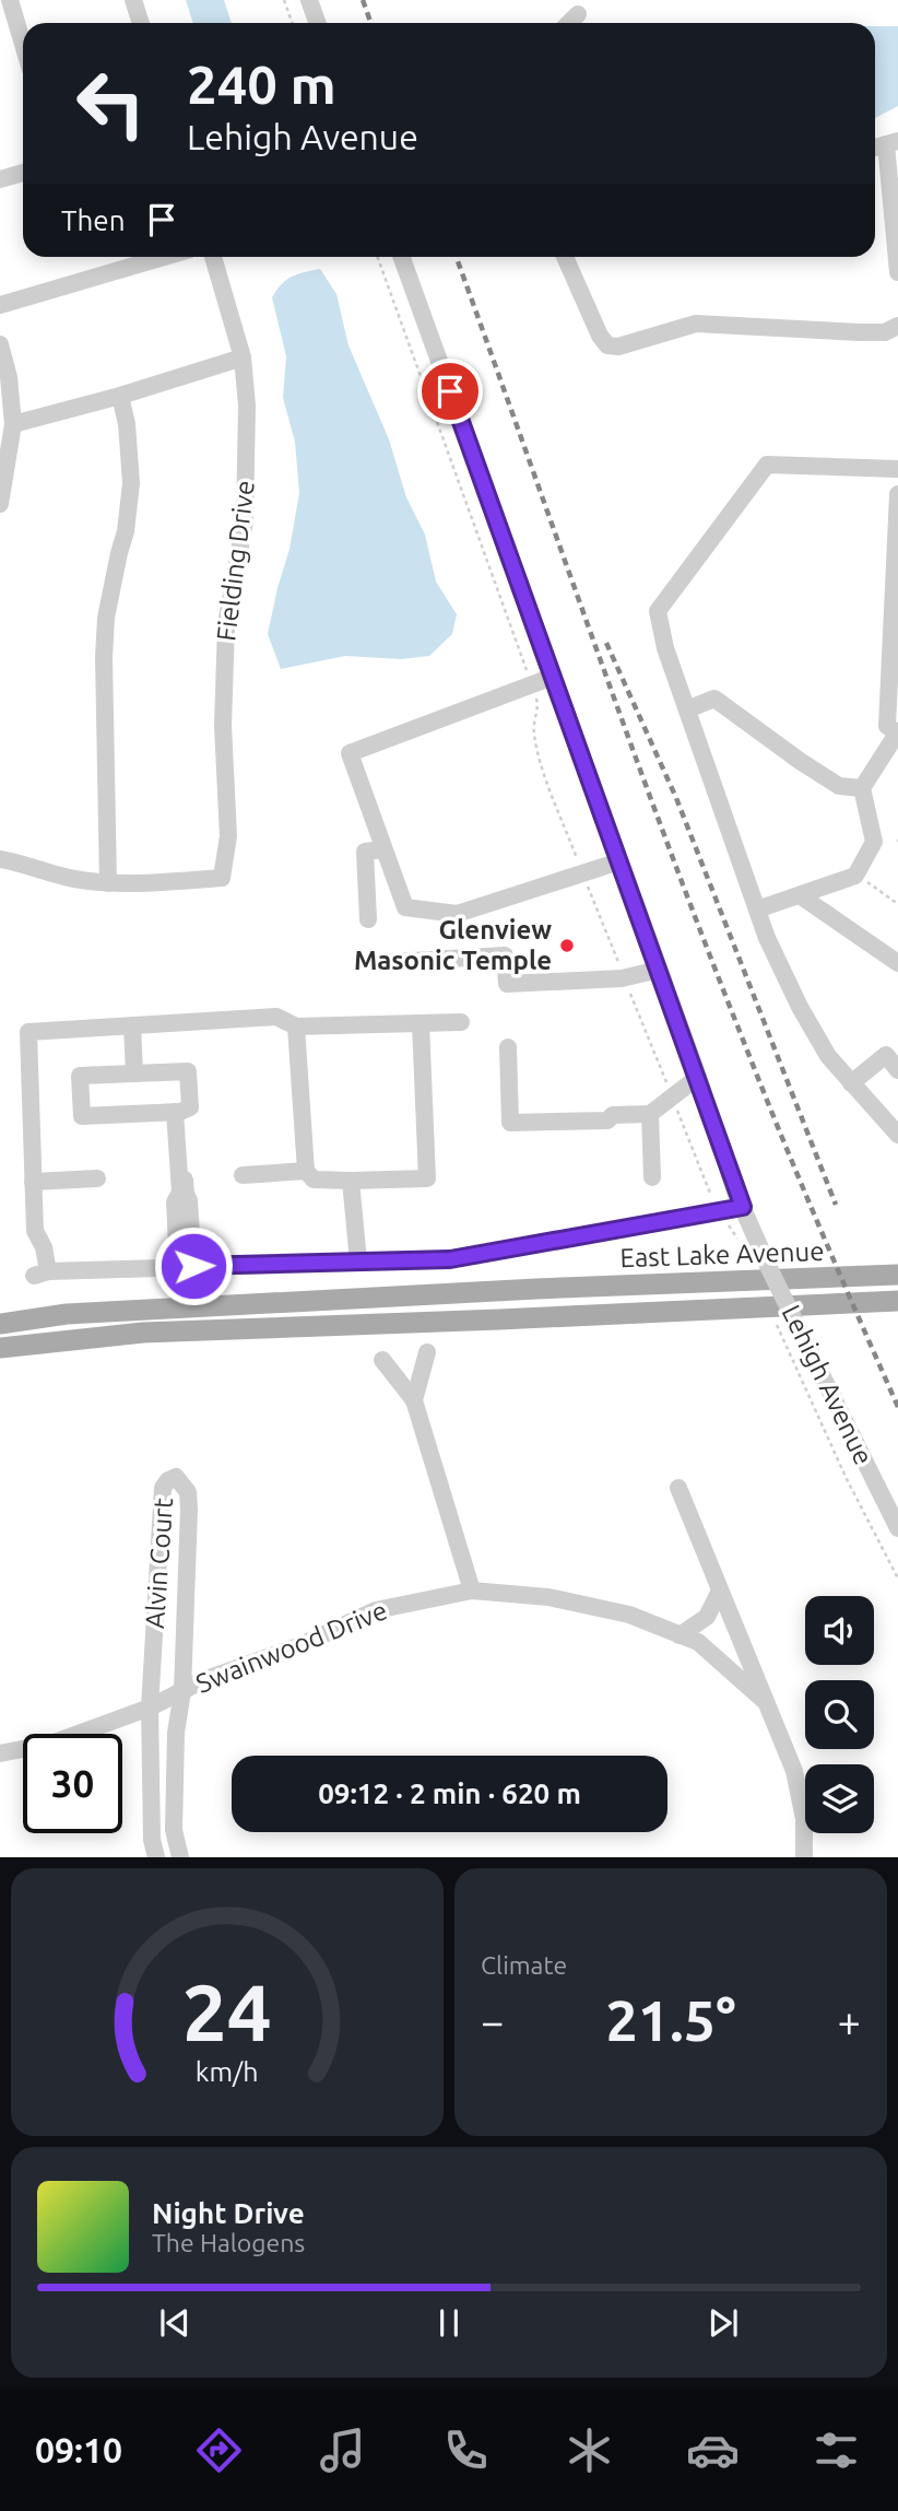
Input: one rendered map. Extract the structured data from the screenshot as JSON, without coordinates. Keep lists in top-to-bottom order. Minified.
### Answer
{"streets":{"main road":["East Lake Avenue"],"street":["Fielding Drive","Lehigh Avenue","Alvin Court","Swainwood Drive"]},"crossings":[["Alvin Court","Swainwood Drive"]],"places":["Glenview Masonic Temple"],"page":{"turn":["240 m","Lehigh Avenue"],"then":"Then","limit":"30","trip":"09:12 · 2 min · 620 m","tile":"Climate","heat":["−","21.5°","+"],"song":["Night Drive","The Halogens"],"tabs":"09:10","gauge":["24","km/h"]}}
